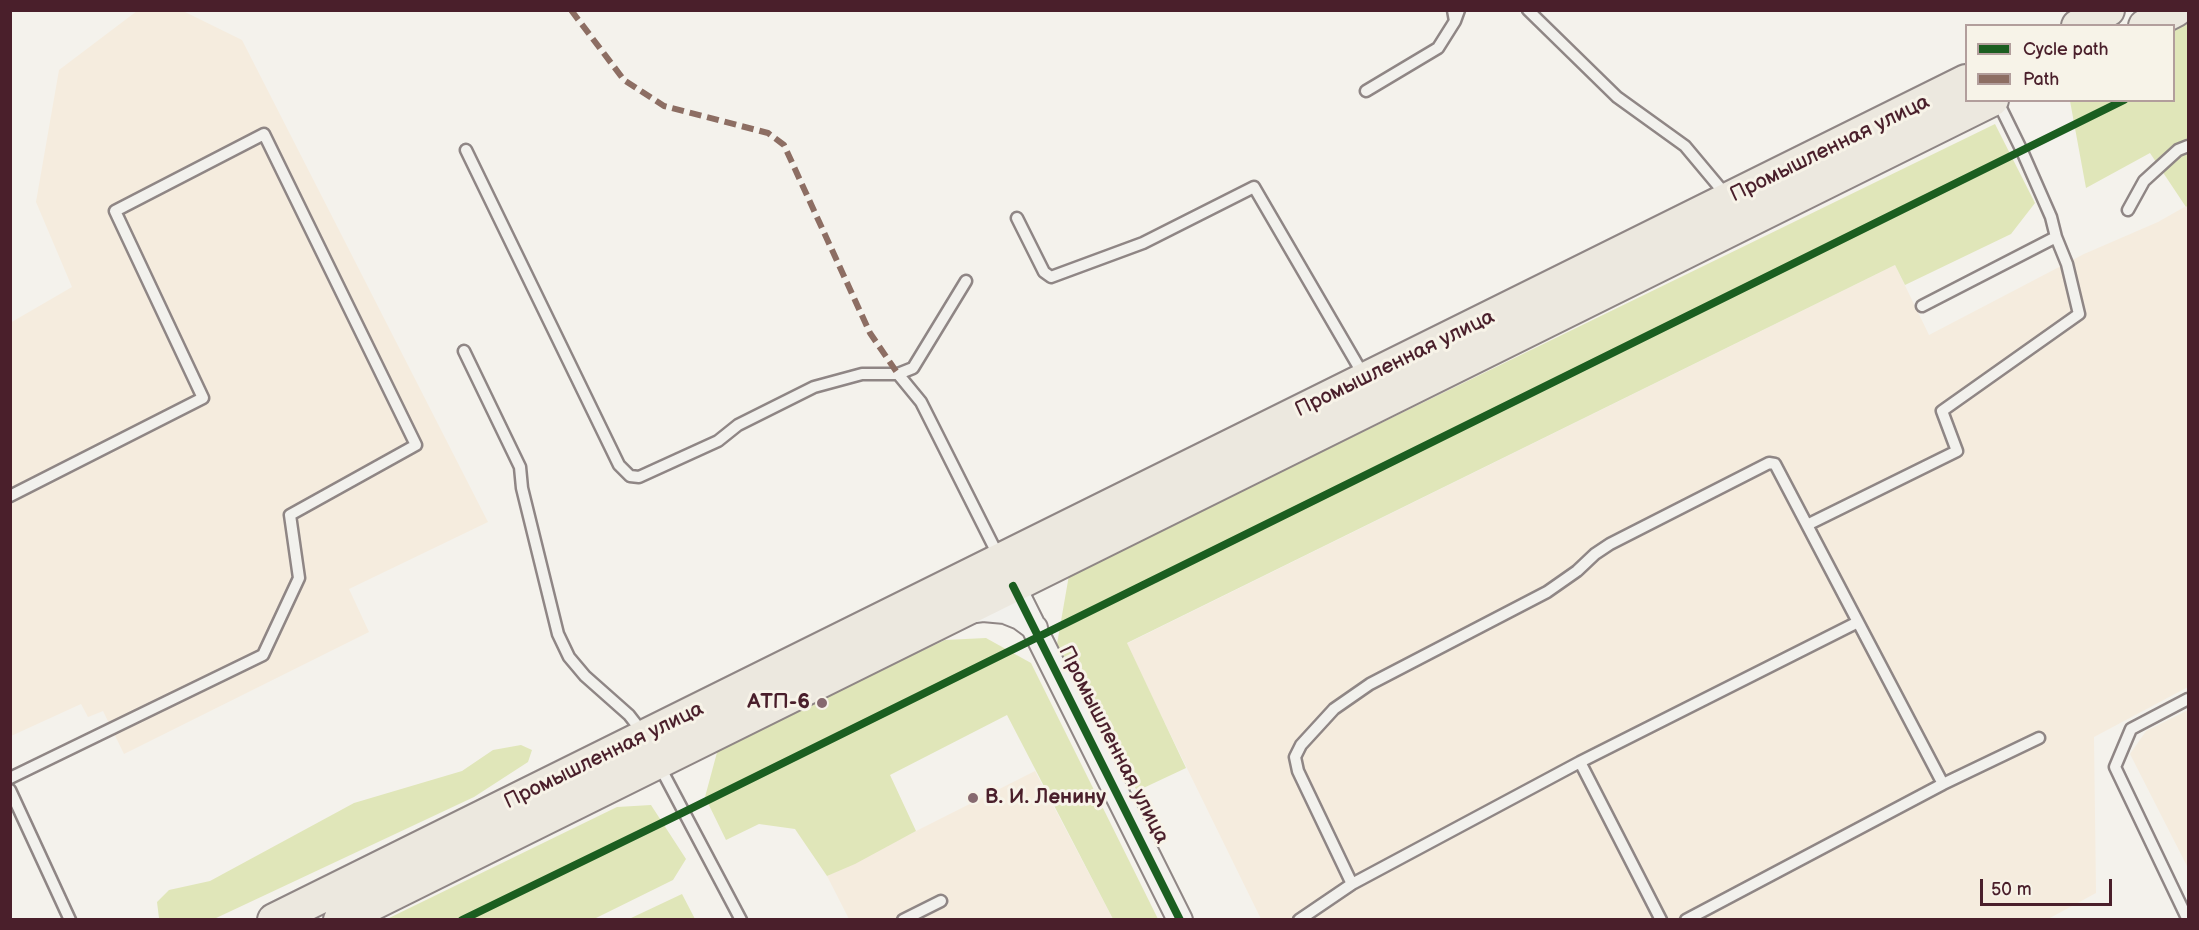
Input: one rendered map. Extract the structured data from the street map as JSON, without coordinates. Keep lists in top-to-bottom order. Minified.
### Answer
{"streets":{"main road":["Промышленная улица"]},"places":["АТП-6","В. И. Ленину"],"legend":["Cycle path","Path"],"scale_bar":"50 m"}
